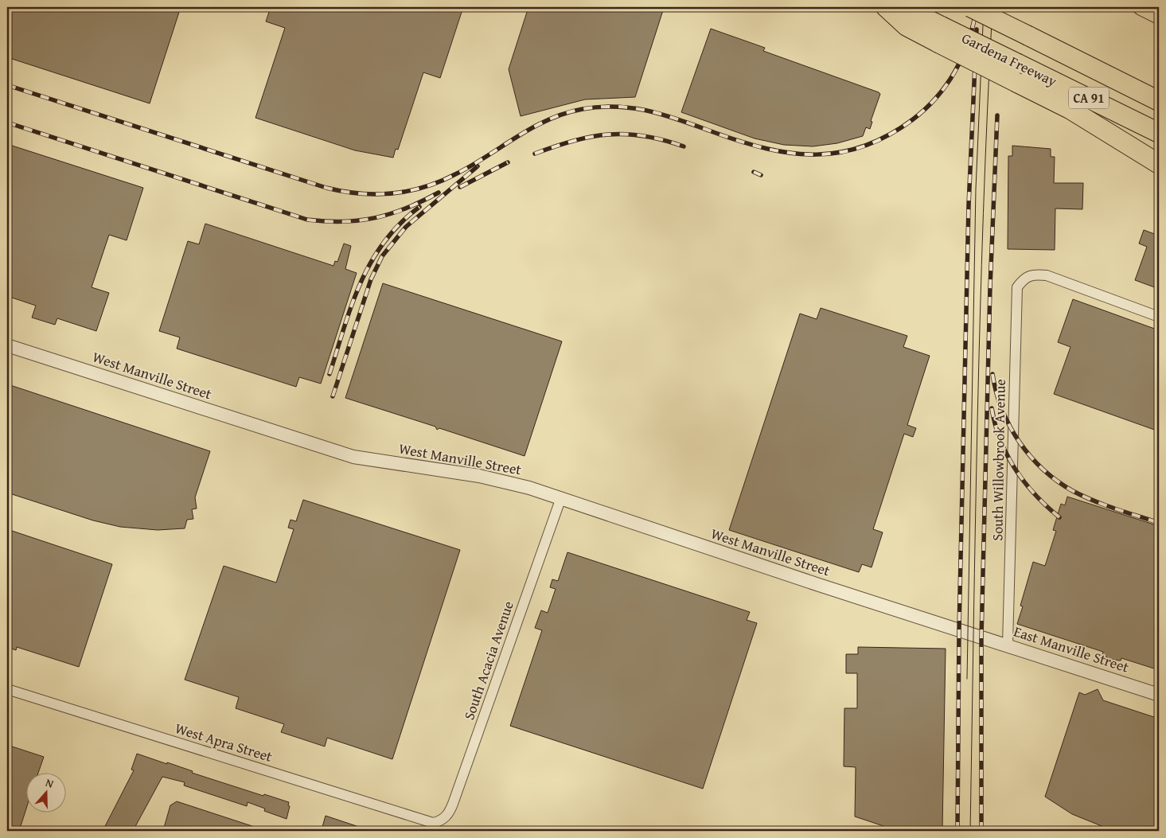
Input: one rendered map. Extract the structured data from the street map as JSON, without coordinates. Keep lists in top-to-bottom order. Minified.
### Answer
{"streets":{"highway":["Gardena Freeway","CA 91"],"street":["West Manville Street","South Willowbrook Avenue","East Manville Street","South Acacia Avenue","West Apra Street"]},"crossings":[["West Manville Street","East Manville Street"],["West Manville Street","South Acacia Avenue"],["South Willowbrook Avenue","East Manville Street"],["South Acacia Avenue","West Apra Street"]],"north":"top"}
